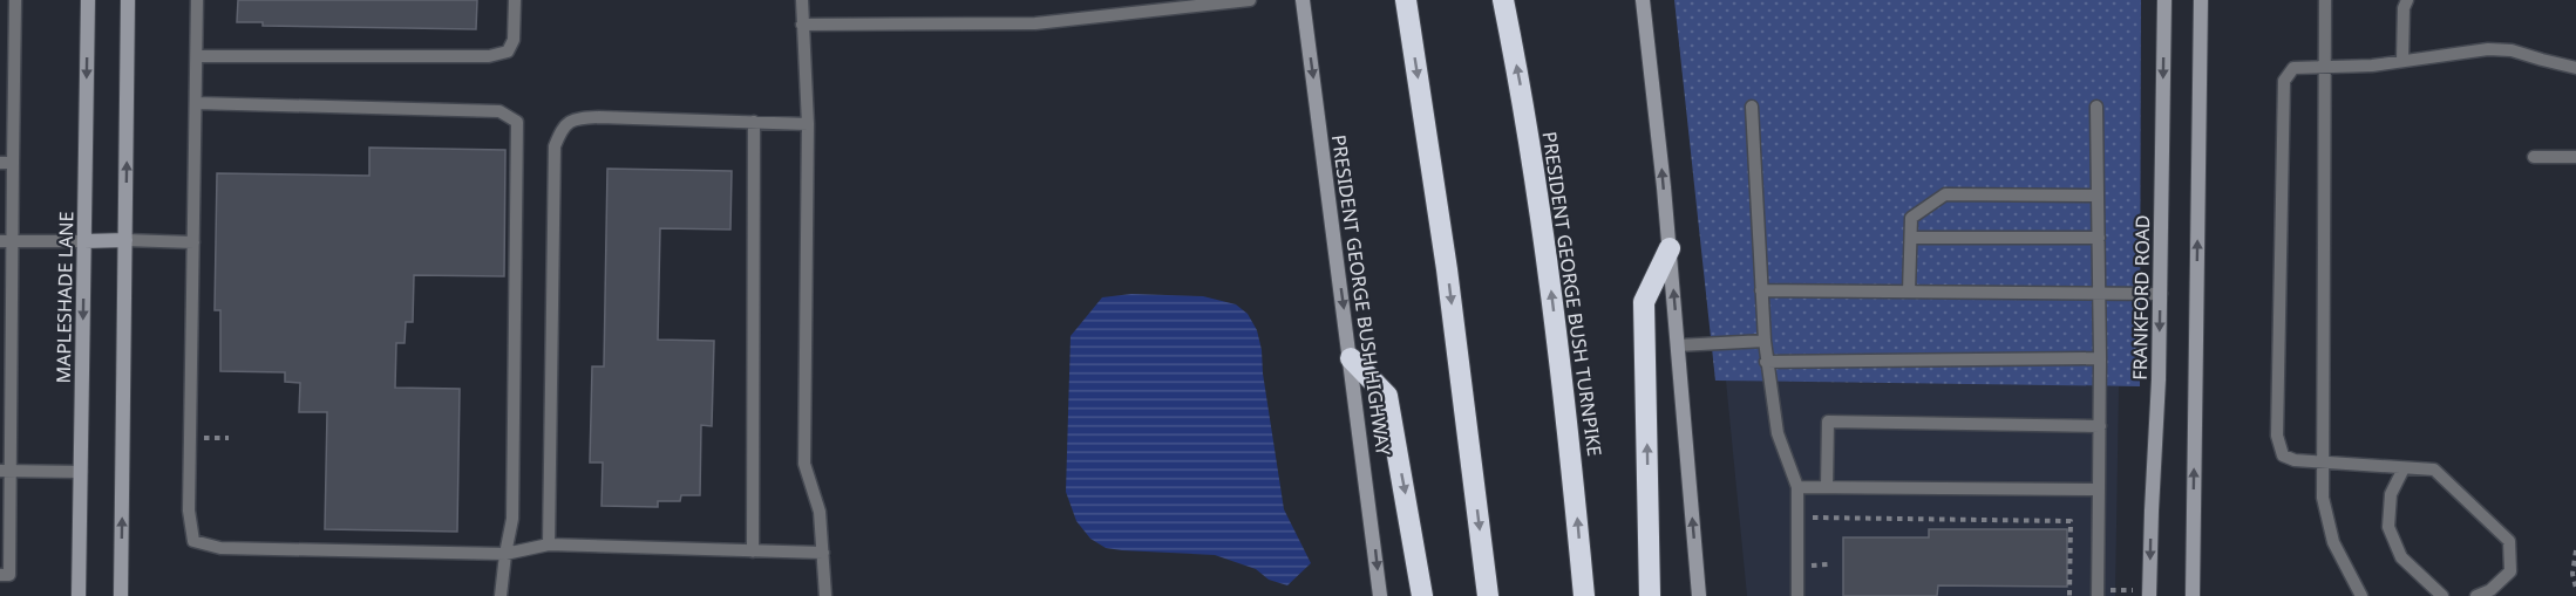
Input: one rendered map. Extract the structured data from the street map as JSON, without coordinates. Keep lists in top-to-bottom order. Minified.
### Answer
{"streets":{"highway":["PRESIDENT GEORGE BUSH TURNPIKE"],"main road":["PRESIDENT GEORGE BUSH HIGHWAY","MAPLESHADE LANE","FRANKFORD ROAD"]},"one_way":["PRESIDENT GEORGE BUSH HIGHWAY"]}
